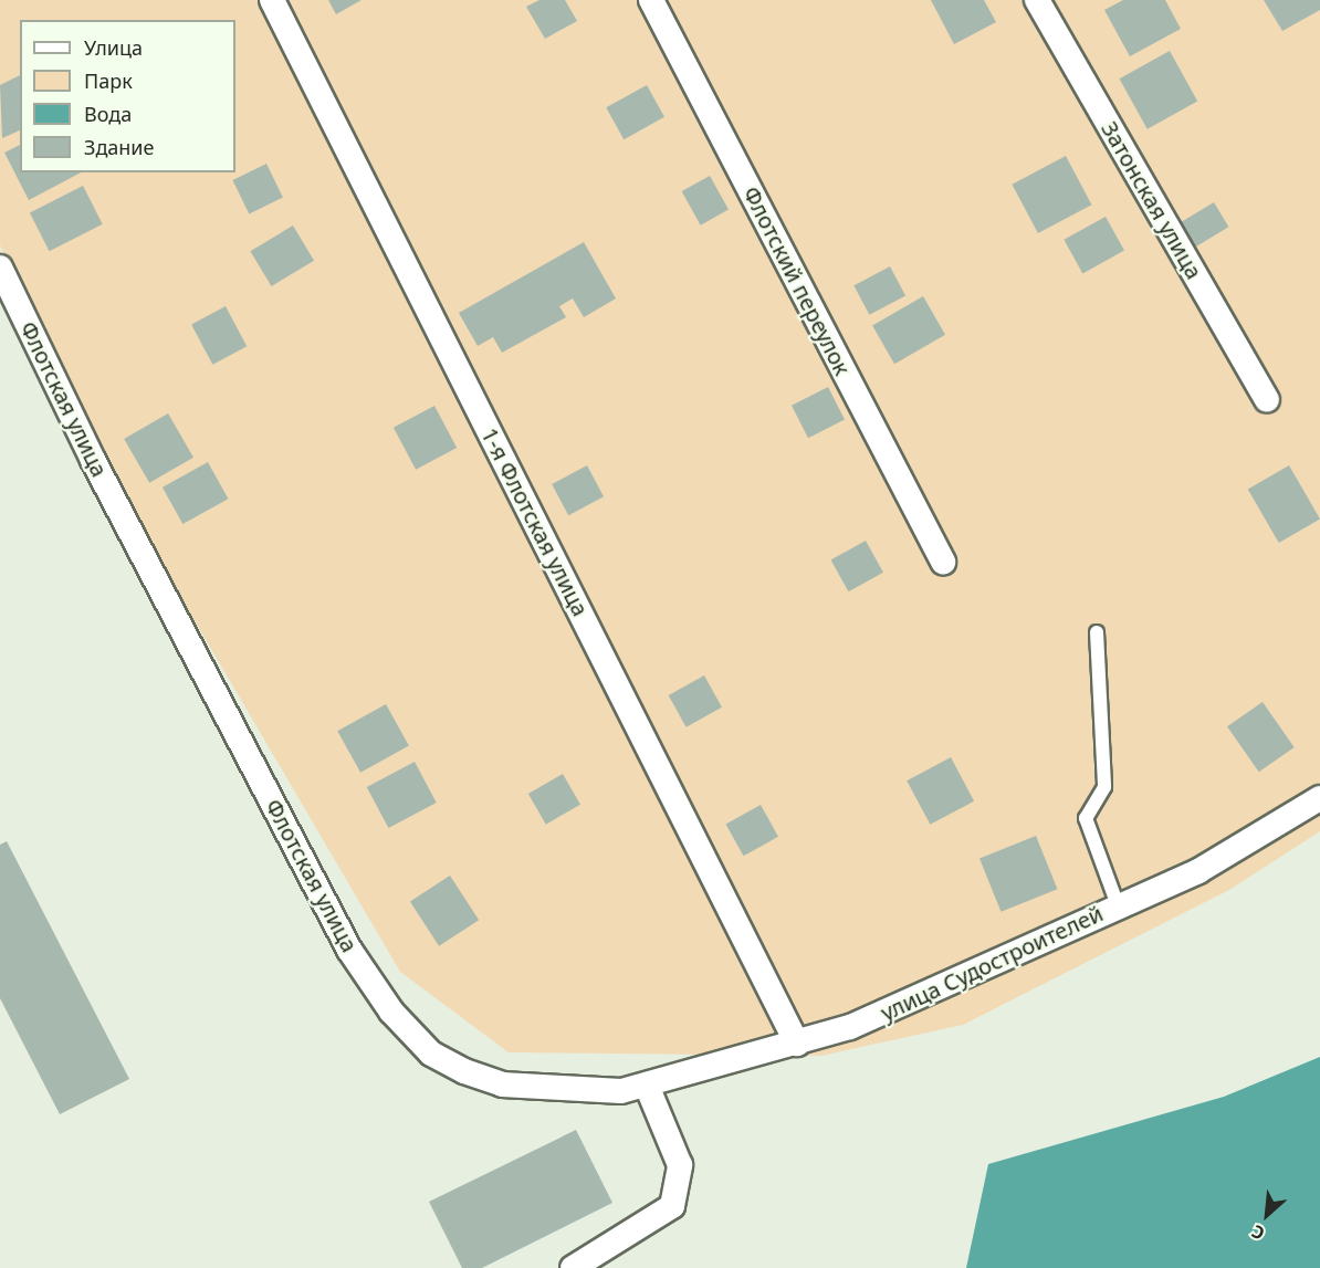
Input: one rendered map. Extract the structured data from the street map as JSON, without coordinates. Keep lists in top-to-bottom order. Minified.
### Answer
{"streets":{"street":["Затонская улица","Флотский переулок","Флотская улица","1-я Флотская улица","улица Судостроителей"]},"crossings":[["Флотская улица","улица Судостроителей"],["1-я Флотская улица","улица Судостроителей"]],"legend":["Улица","Парк","Вода","Здание"],"north":"bottom left"}
